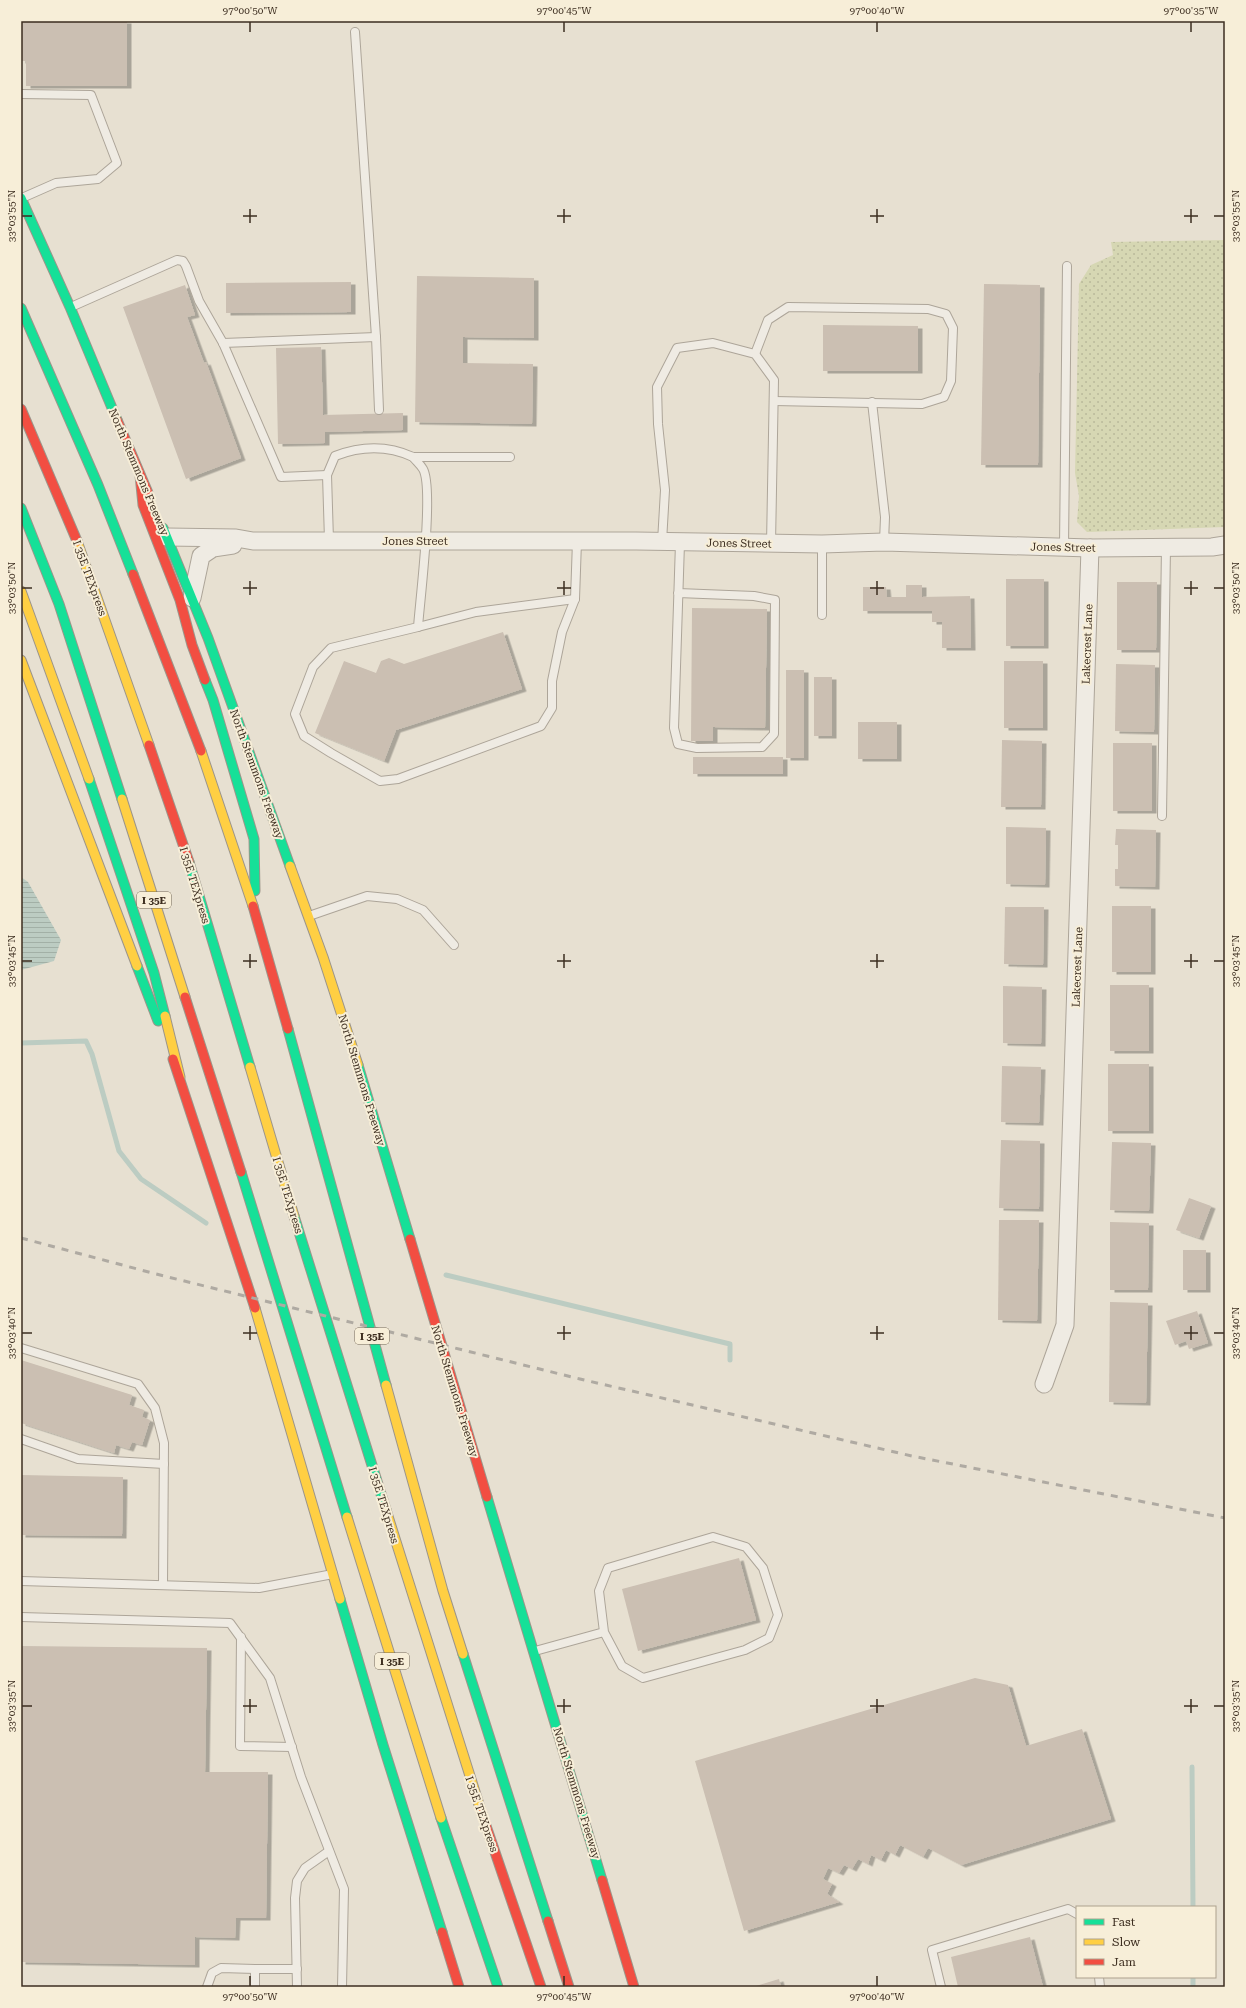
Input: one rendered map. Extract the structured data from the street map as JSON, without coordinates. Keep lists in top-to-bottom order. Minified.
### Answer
{"streets":{"main road":["North Stemmons Freeway","I 35E TEXpress","I 35E"],"street":["Jones Street","Lakecrest Lane"]},"crossings":[["North Stemmons Freeway","Jones Street"],["Jones Street","Lakecrest Lane"]],"legend":["Fast","Slow","Jam"],"coordinates":["97°00'50\"W","97°00'45\"W","97°00'40\"W","97°00'35\"W","33°03'55\"N","33°03'50\"N","33°03'45\"N","33°03'40\"N","33°03'35\"N"]}
